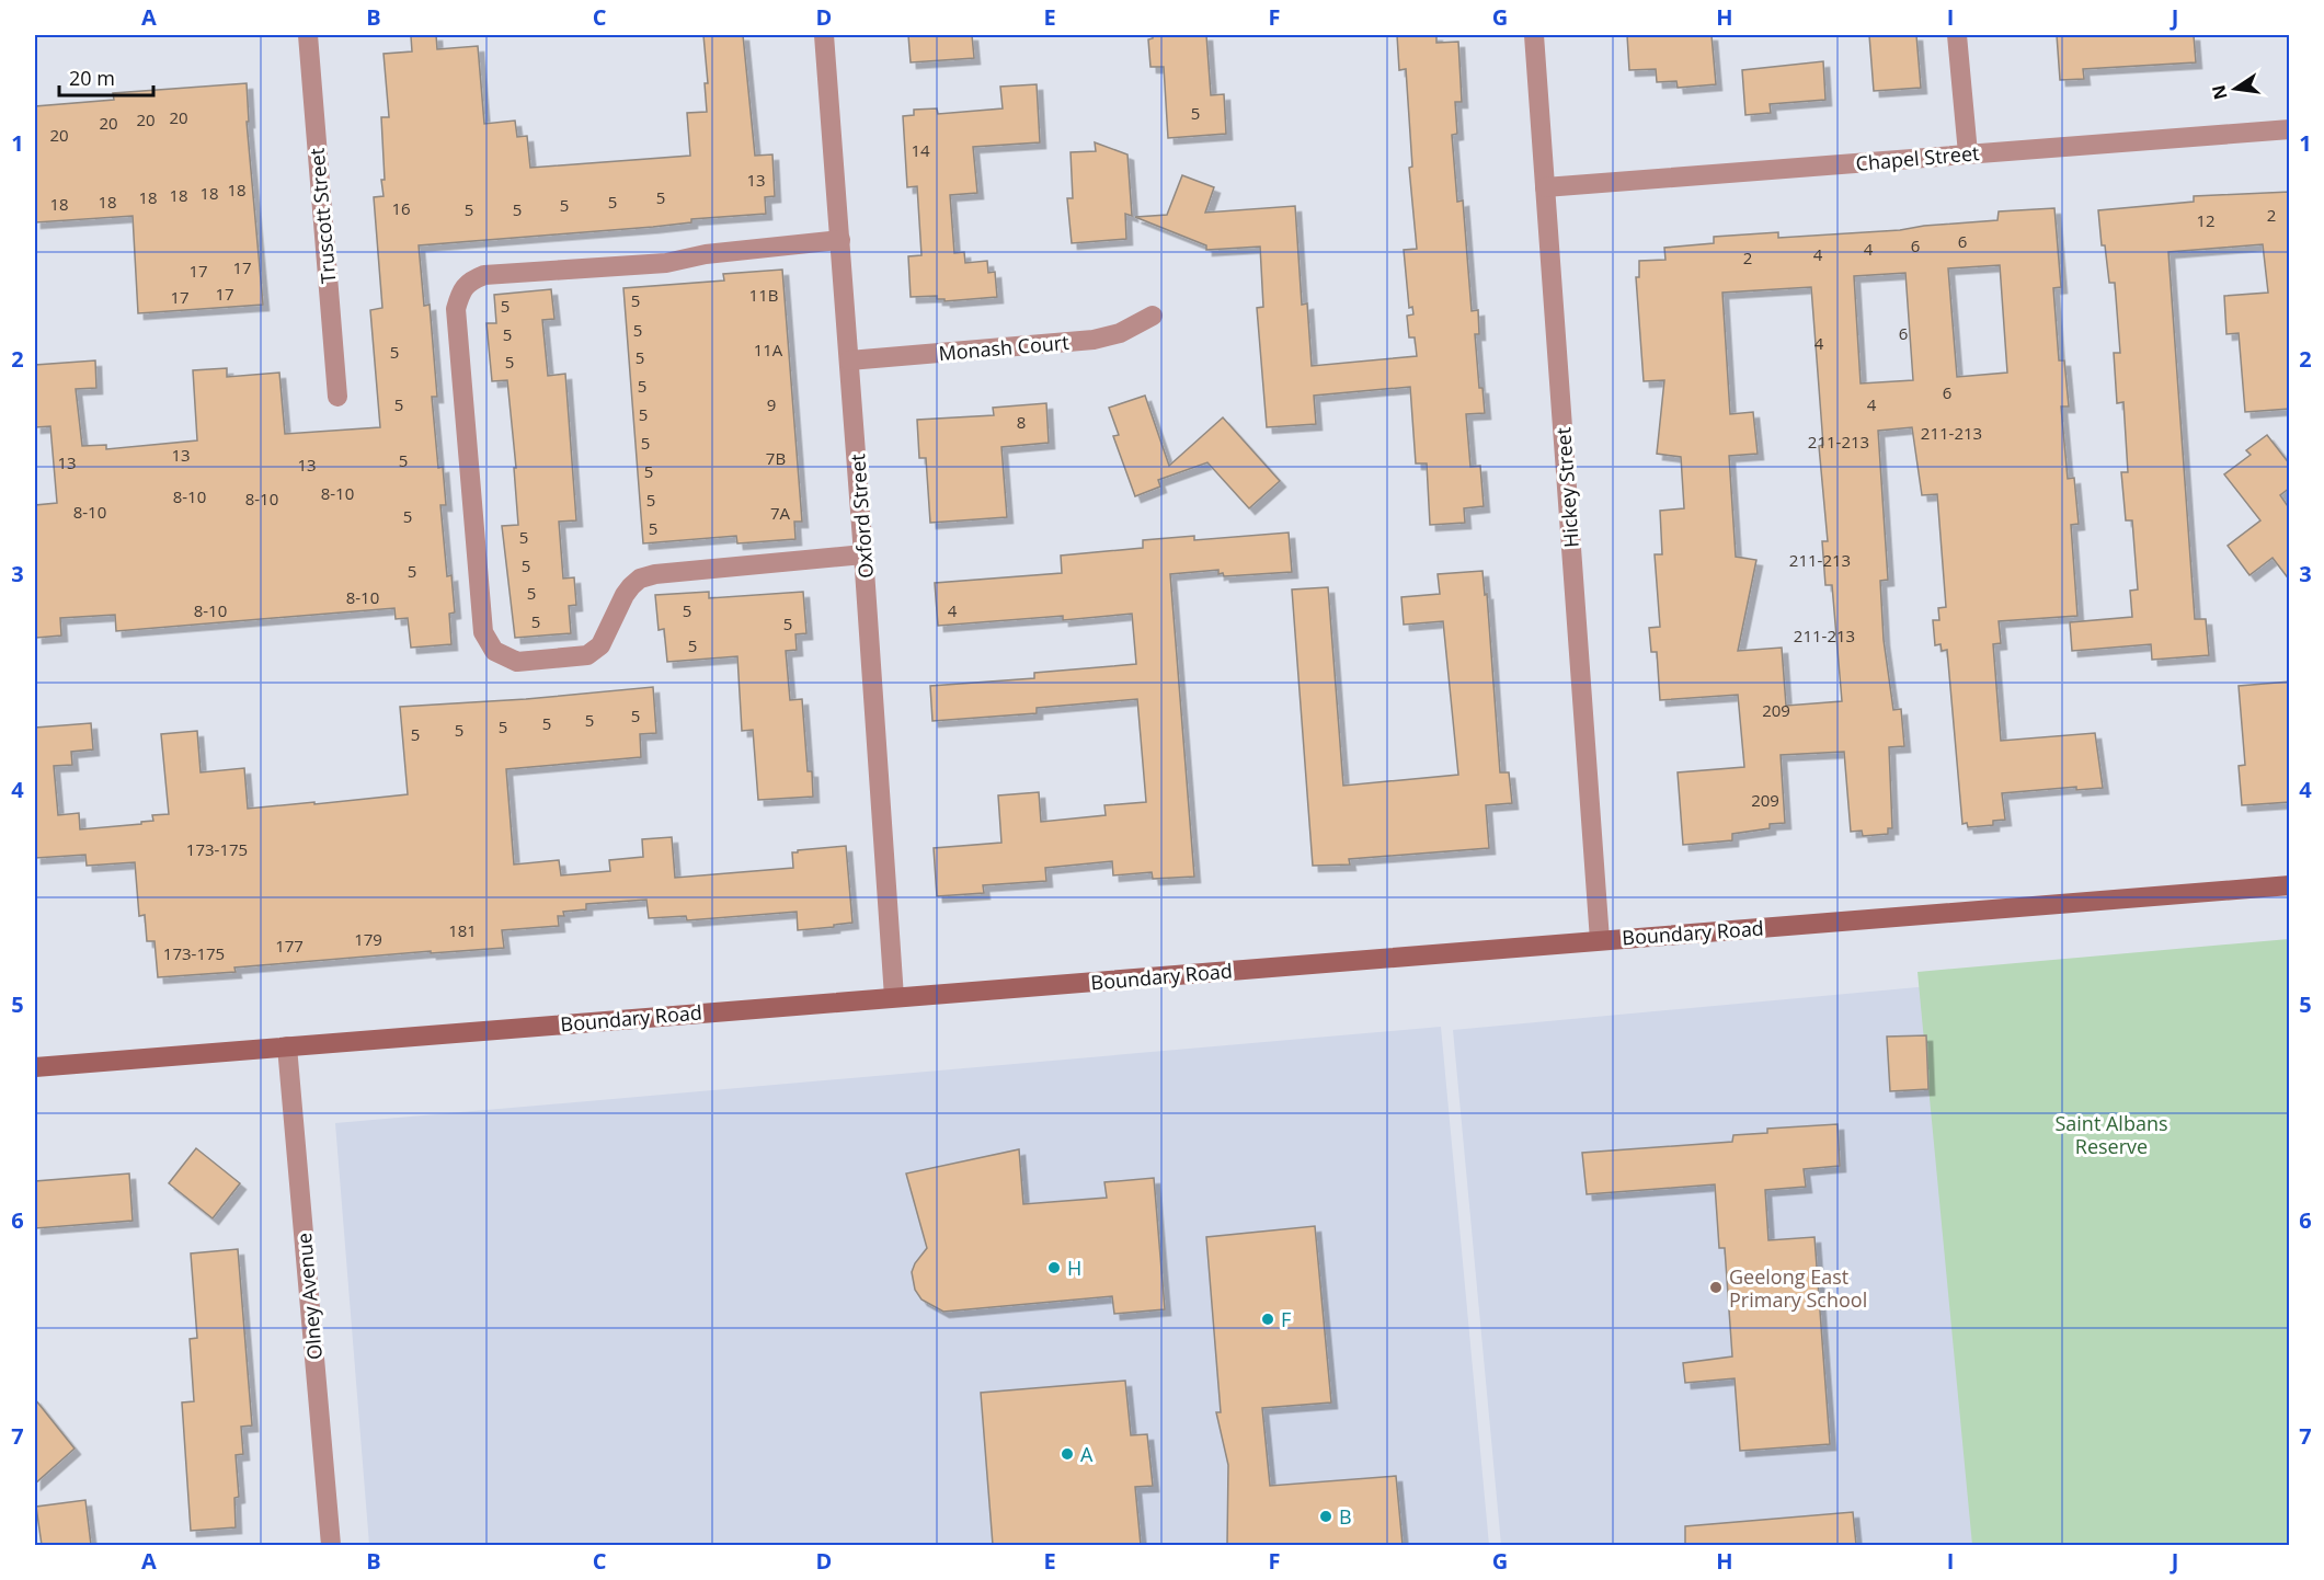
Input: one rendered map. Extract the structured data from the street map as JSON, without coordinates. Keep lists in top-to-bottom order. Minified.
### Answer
{"streets":{"main road":["Boundary Road"],"street":["Chapel Street","Truscott Street","Monash Court","Hickey Street","Oxford Street","Olney Avenue"]},"crossings":[["Chapel Street","Hickey Street"],["Monash Court","Oxford Street"],["Hickey Street","Boundary Road"],["Oxford Street","Boundary Road"],["Boundary Road","Olney Avenue"]],"parks":["Saint Albans Reserve"],"places":["H","Geelong East Primary School","F","A","B"],"house_numbers":["5","20","20","20","20","14","13","18","18","18","18","5","18","5","18","5","16","5","5","2","12","6","6","4","4","2","17","17","17","11B","17","5","5","5","6","5","4","11A","5","5","5","5","6","5","9","4","5","8","211-213","211-213","5","13","7B","5","13","13","5","8-10","8-10","8-10","5","8-10","7A","5","5","5","211-213","5","5","5","8-10","8-10","5","4","5","5","211-213","5","209","5","5","5","5","5","5","209","173-175","181","179","177","173-175"],"scale_bar":"20 m","north":"left","grid":{"columns":["A","B","C","D","E","F","G","H","I","J"],"rows":["1","2","3","4","5","6","7"]}}
